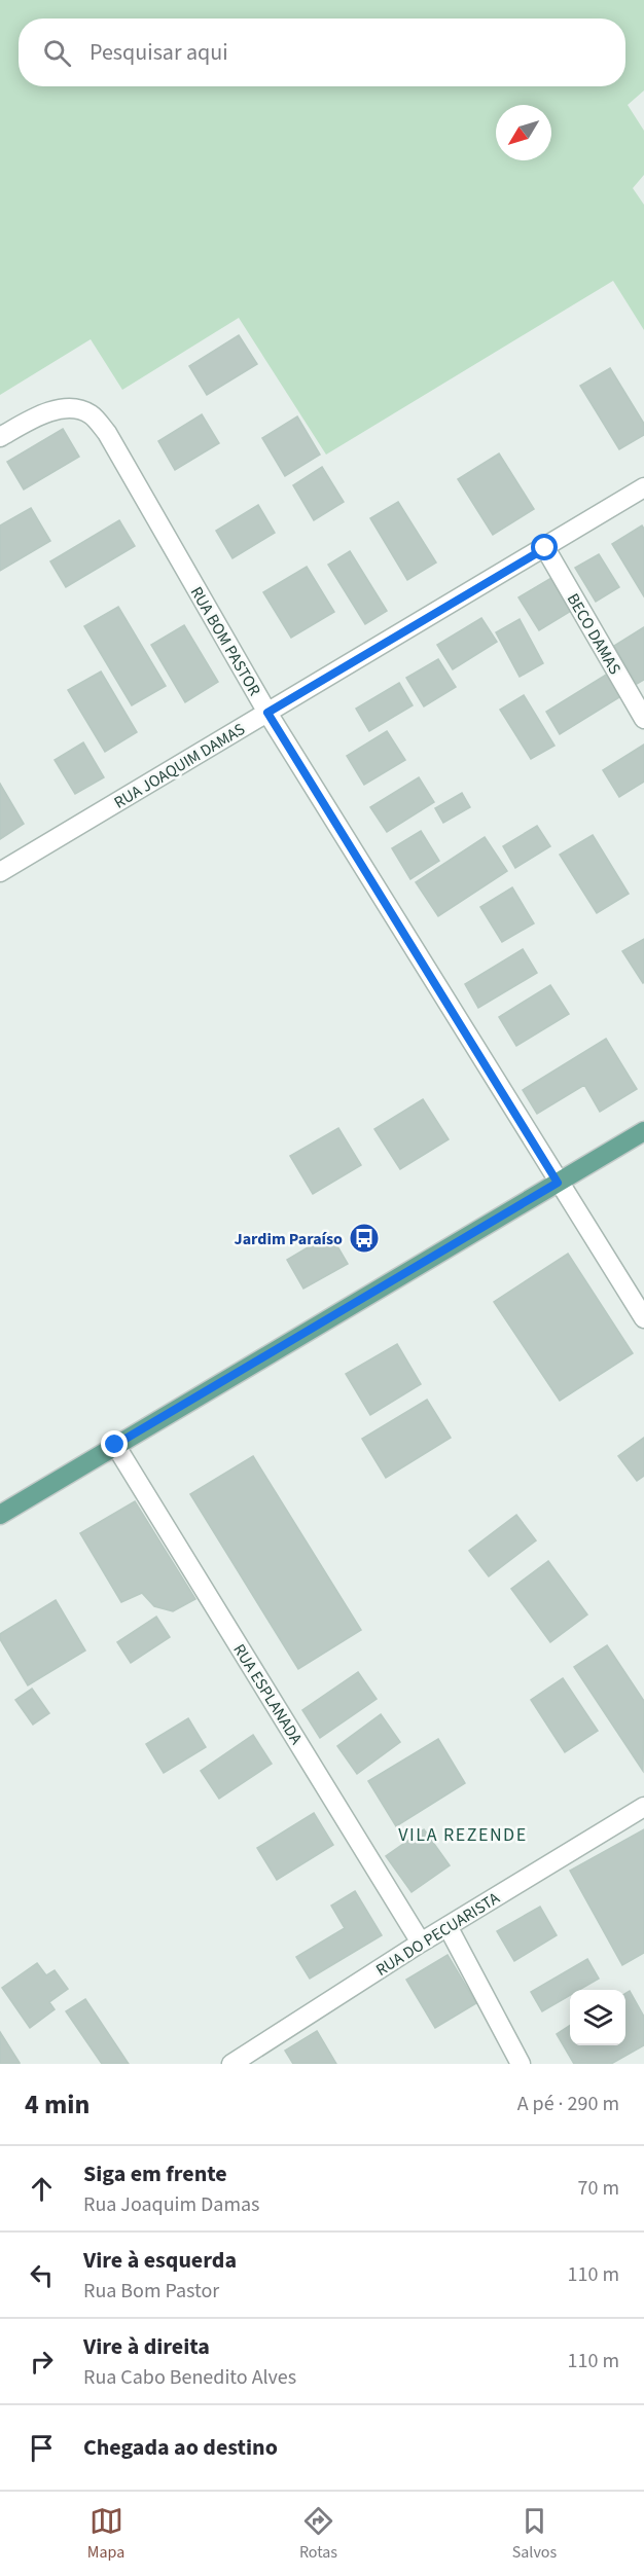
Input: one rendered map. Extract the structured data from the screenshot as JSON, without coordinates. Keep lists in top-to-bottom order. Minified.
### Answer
{"streets":{"street":["BECO DAMAS","RUA BOM PASTOR","RUA JOAQUIM DAMAS","RUA ESPLANADA","RUA DO PECUARISTA"]},"crossings":[["BECO DAMAS","RUA JOAQUIM DAMAS"],["RUA BOM PASTOR","RUA JOAQUIM DAMAS"],["RUA ESPLANADA","RUA DO PECUARISTA"]],"districts":["VILA REZENDE"],"places":{"bus stop":["Jardim Paraíso"]},"north":"bottom left","page":{"search":"Pesquisar aqui","heading":["4 min","A pé · 290 m"],"list":[["Siga em frente","Rua Joaquim Damas","70 m"],["Vire à esquerda","Rua Bom Pastor","110 m"],["Vire à direita","Rua Cabo Benedito Alves","110 m"],"Chegada ao destino"],"nav":["Mapa","Rotas","Salvos"]}}
